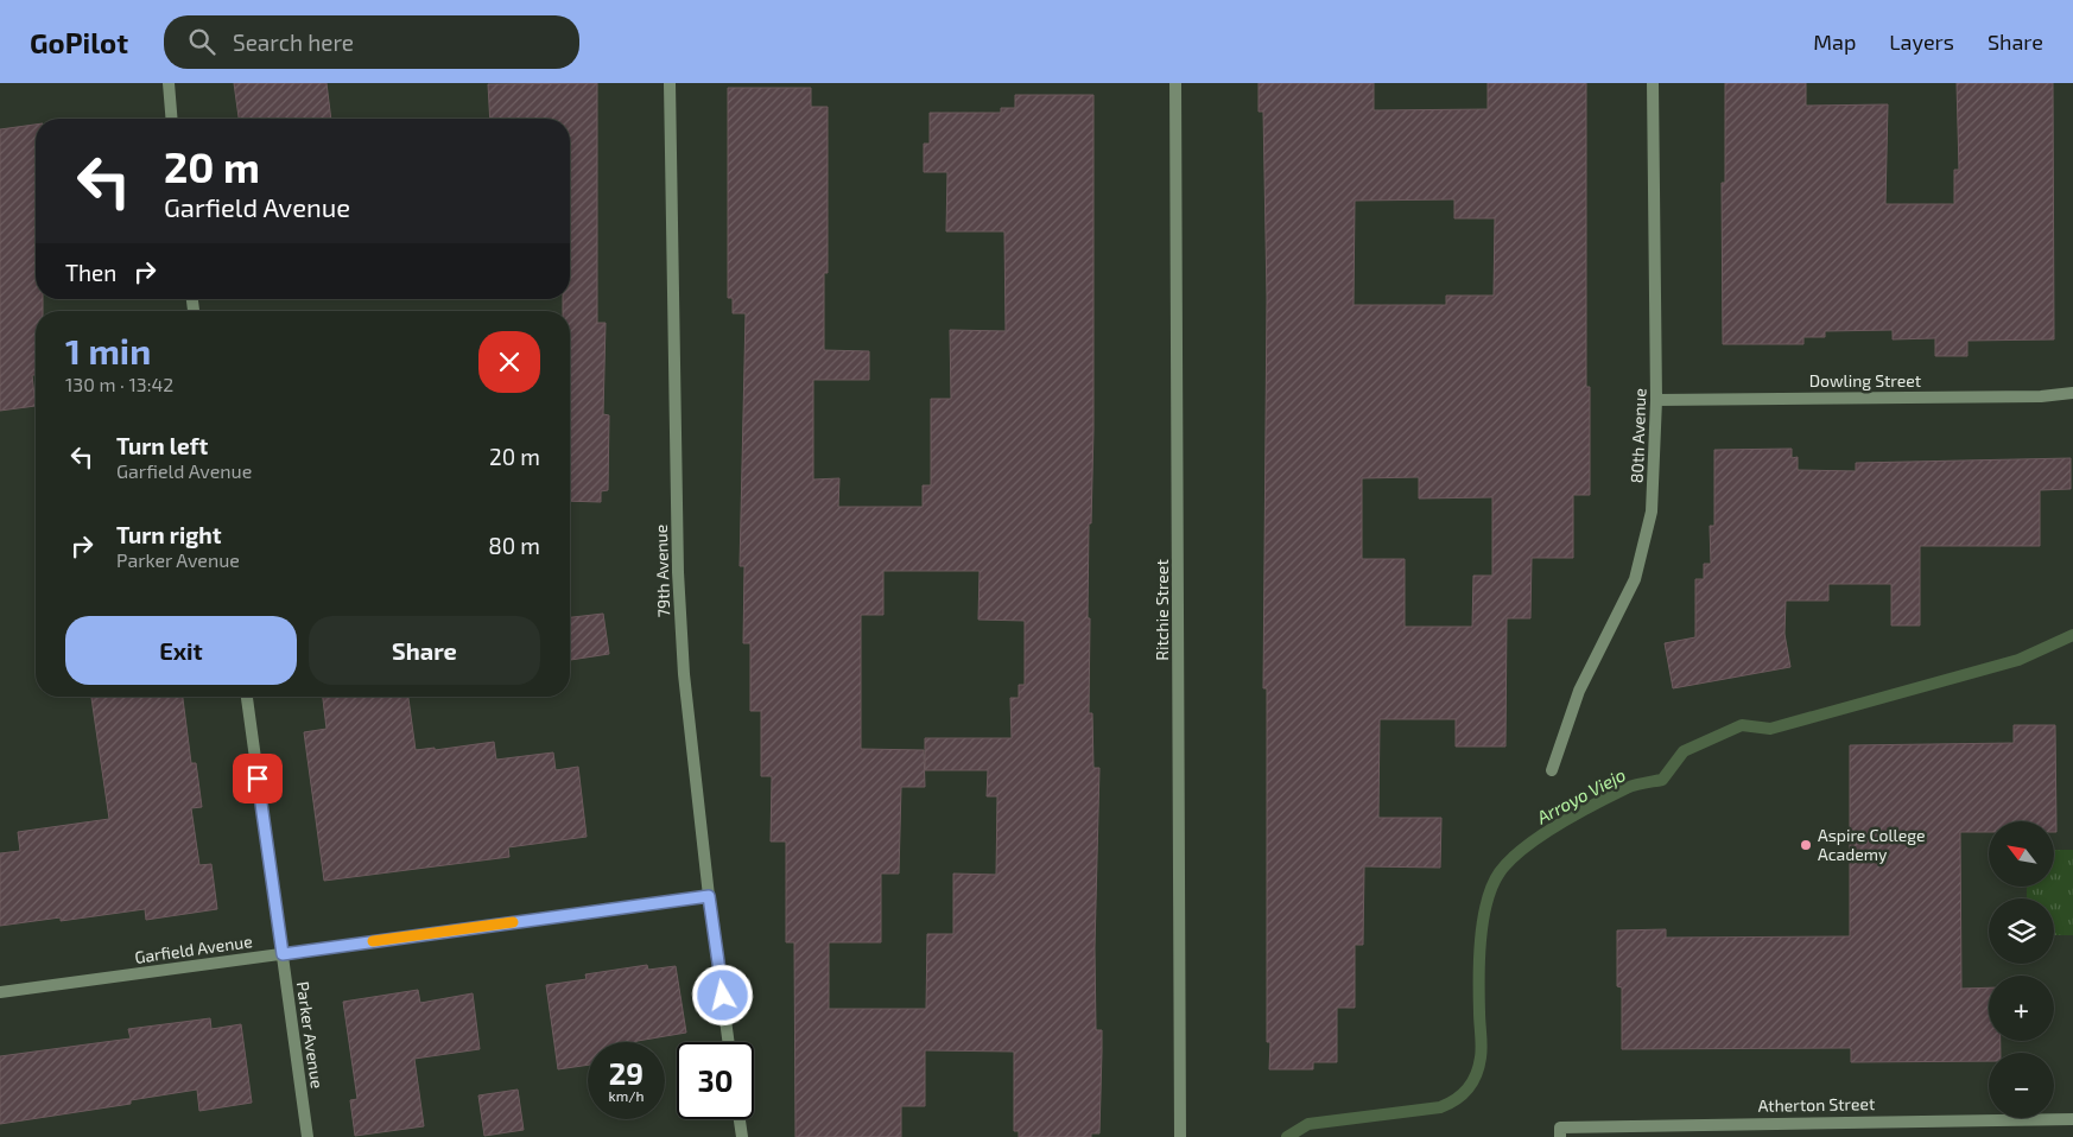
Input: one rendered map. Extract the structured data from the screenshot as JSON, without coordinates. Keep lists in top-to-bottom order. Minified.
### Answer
{"streets":{"street":["Dowling Street","80th Avenue","79th Avenue","Ritchie Street","Garfield Avenue","Parker Avenue","Atherton Street"]},"crossings":[["Dowling Street","80th Avenue"],["79th Avenue","Garfield Avenue"],["Garfield Avenue","Parker Avenue"]],"water":["Arroyo Viejo"],"places":["Aspire College Academy"],"north":"top left","page":{"header":"GoPilot","search":"Search here","nav":["Map","Layers","Share"],"turn":["20 m","Garfield Avenue"],"then":"Then","heading":["1 min","130 m · 13:42"],"list":[{"name":"Turn left","note":"Garfield Avenue","value":"20 m"},{"name":"Turn right","note":"Parker Avenue","value":"80 m"}],"buttons":["Exit","Share"],"map_buttons":["+","−"],"speed":"29 km/h","limit":"30"}}
